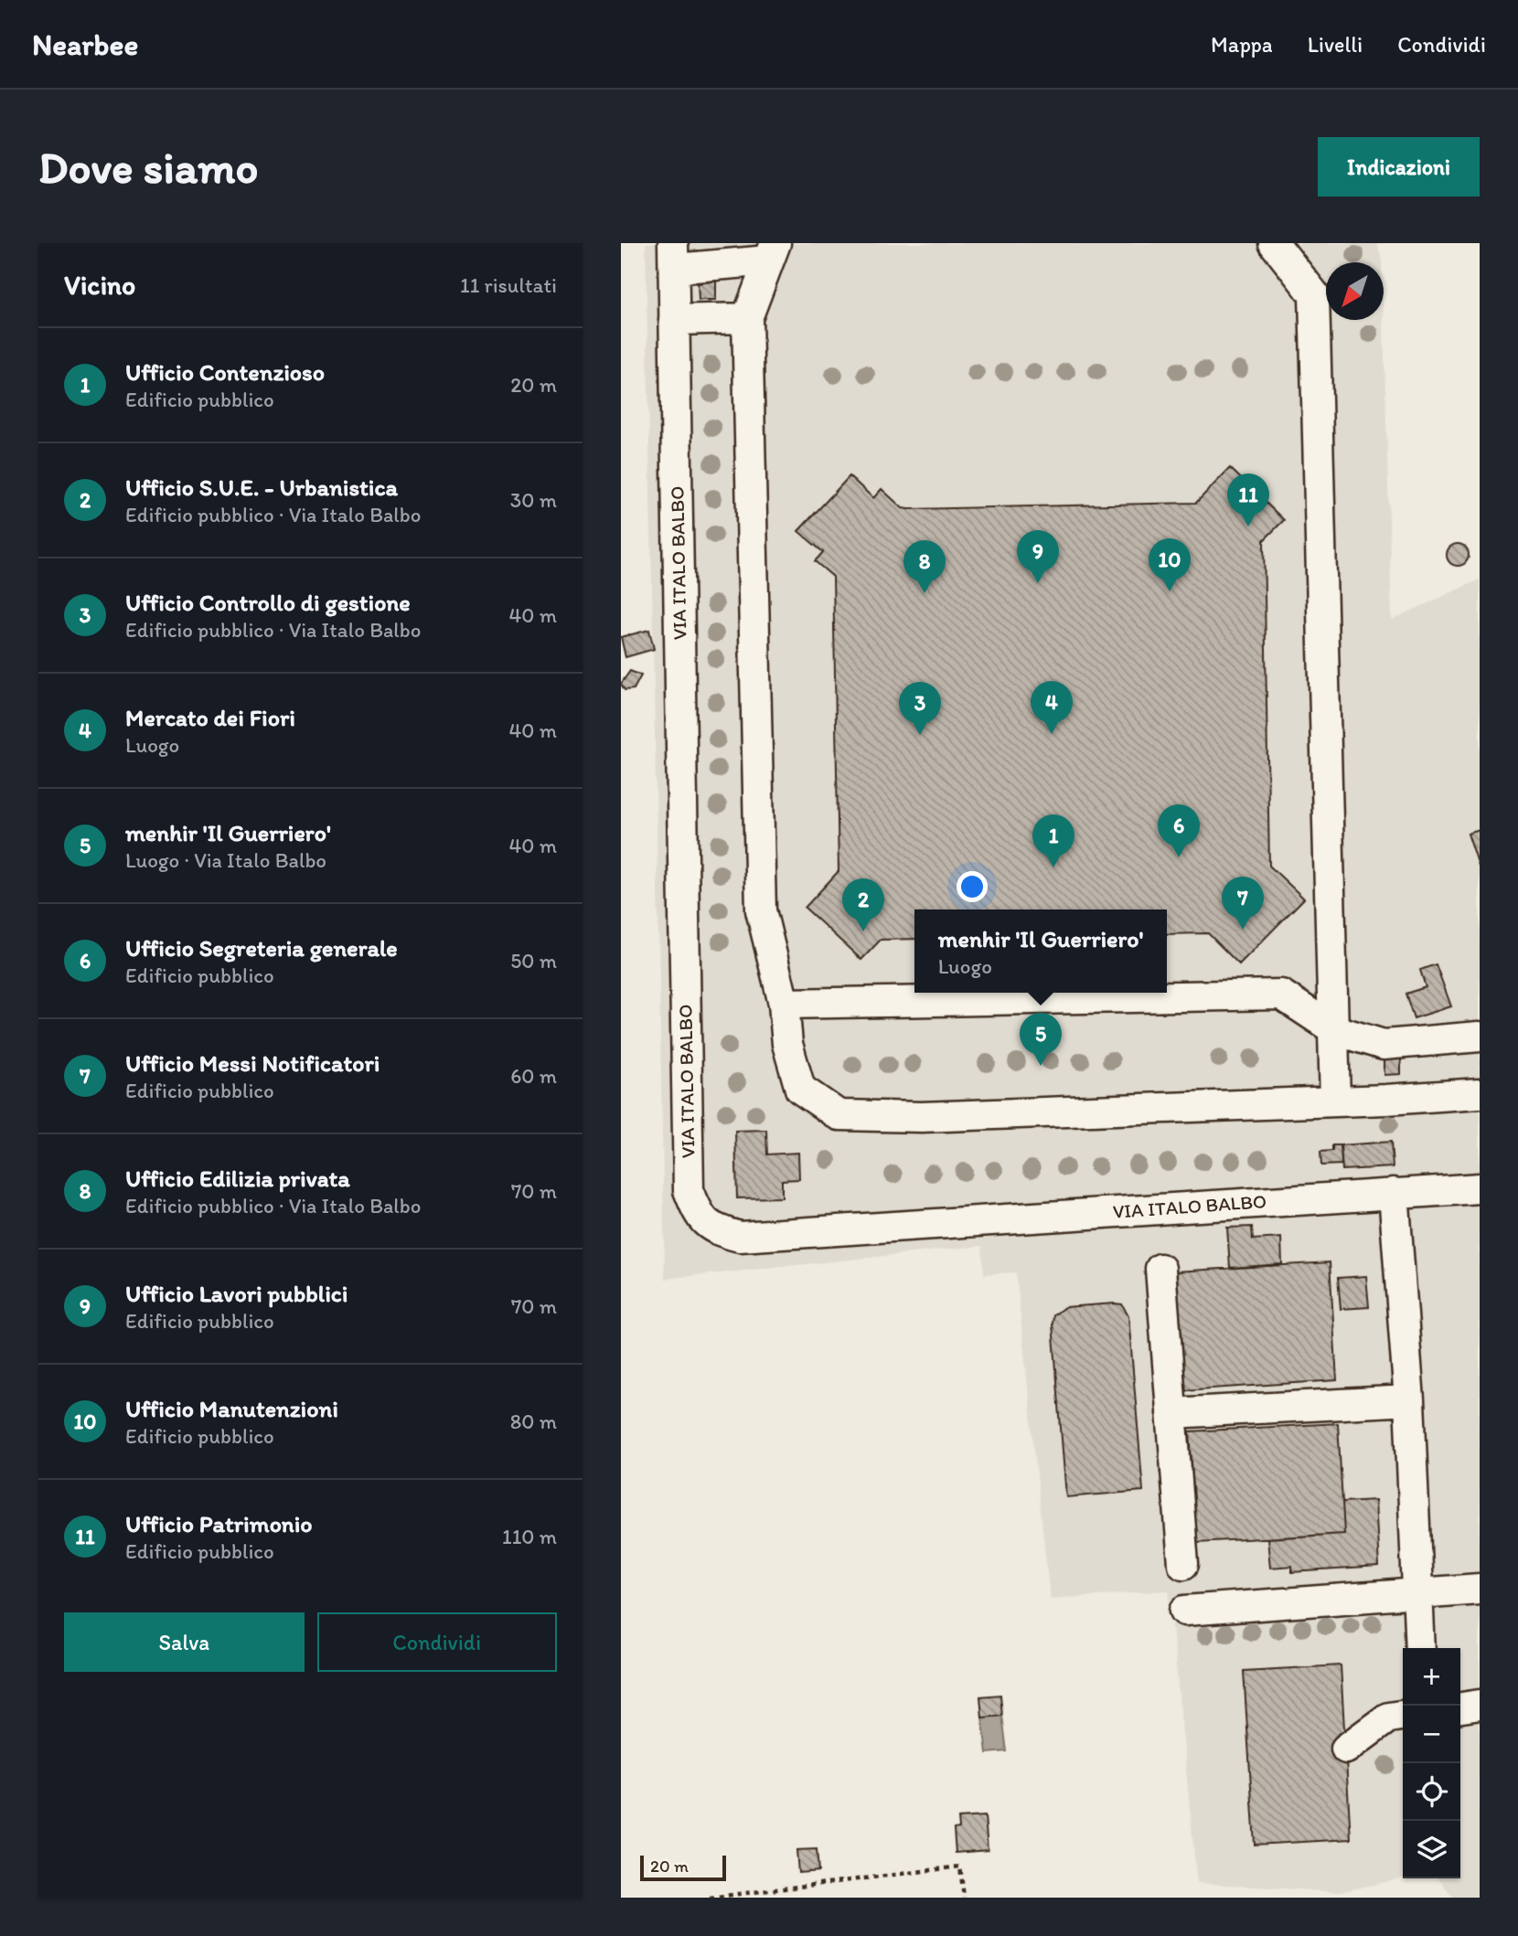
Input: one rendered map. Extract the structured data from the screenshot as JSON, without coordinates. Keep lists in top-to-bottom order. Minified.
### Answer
{"streets":{"street":["VIA ITALO BALBO"]},"scale_bar":"20 m","north":"bottom left","page":{"header":"Nearbee","nav":["Mappa","Livelli","Condividi"],"buttons":["Indicazioni",["Salva","Condividi"]],"title":"Dove siamo","heading":["Vicino","11 risultati"],"list":[{"mark":"1","name":"Ufficio Contenzioso","note":"Edificio pubblico","value":"20 m"},{"mark":"2","name":"Ufficio S.U.E. - Urbanistica","note":"Edificio pubblico · Via Italo Balbo","value":"30 m"},{"mark":"3","name":"Ufficio Controllo di gestione","note":"Edificio pubblico · Via Italo Balbo","value":"40 m"},{"mark":"4","name":"Mercato dei Fiori","note":"Luogo","value":"40 m"},{"mark":"5","name":"menhir 'Il Guerriero'","note":"Luogo · Via Italo Balbo","value":"40 m"},{"mark":"6","name":"Ufficio Segreteria generale","note":"Edificio pubblico","value":"50 m"},{"mark":"7","name":"Ufficio Messi Notificatori","note":"Edificio pubblico","value":"60 m"},{"mark":"8","name":"Ufficio Edilizia privata","note":"Edificio pubblico · Via Italo Balbo","value":"70 m"},{"mark":"9","name":"Ufficio Lavori pubblici","note":"Edificio pubblico","value":"70 m"},{"mark":"10","name":"Ufficio Manutenzioni","note":"Edificio pubblico","value":"80 m"},{"mark":"11","name":"Ufficio Patrimonio","note":"Edificio pubblico","value":"110 m"}],"pins":["11","9","10","8","4","3","6","1","7","2","5"],"popup":["menhir 'Il Guerriero'","Luogo"],"map_buttons":["+","−"],"scale":"20 m"}}
